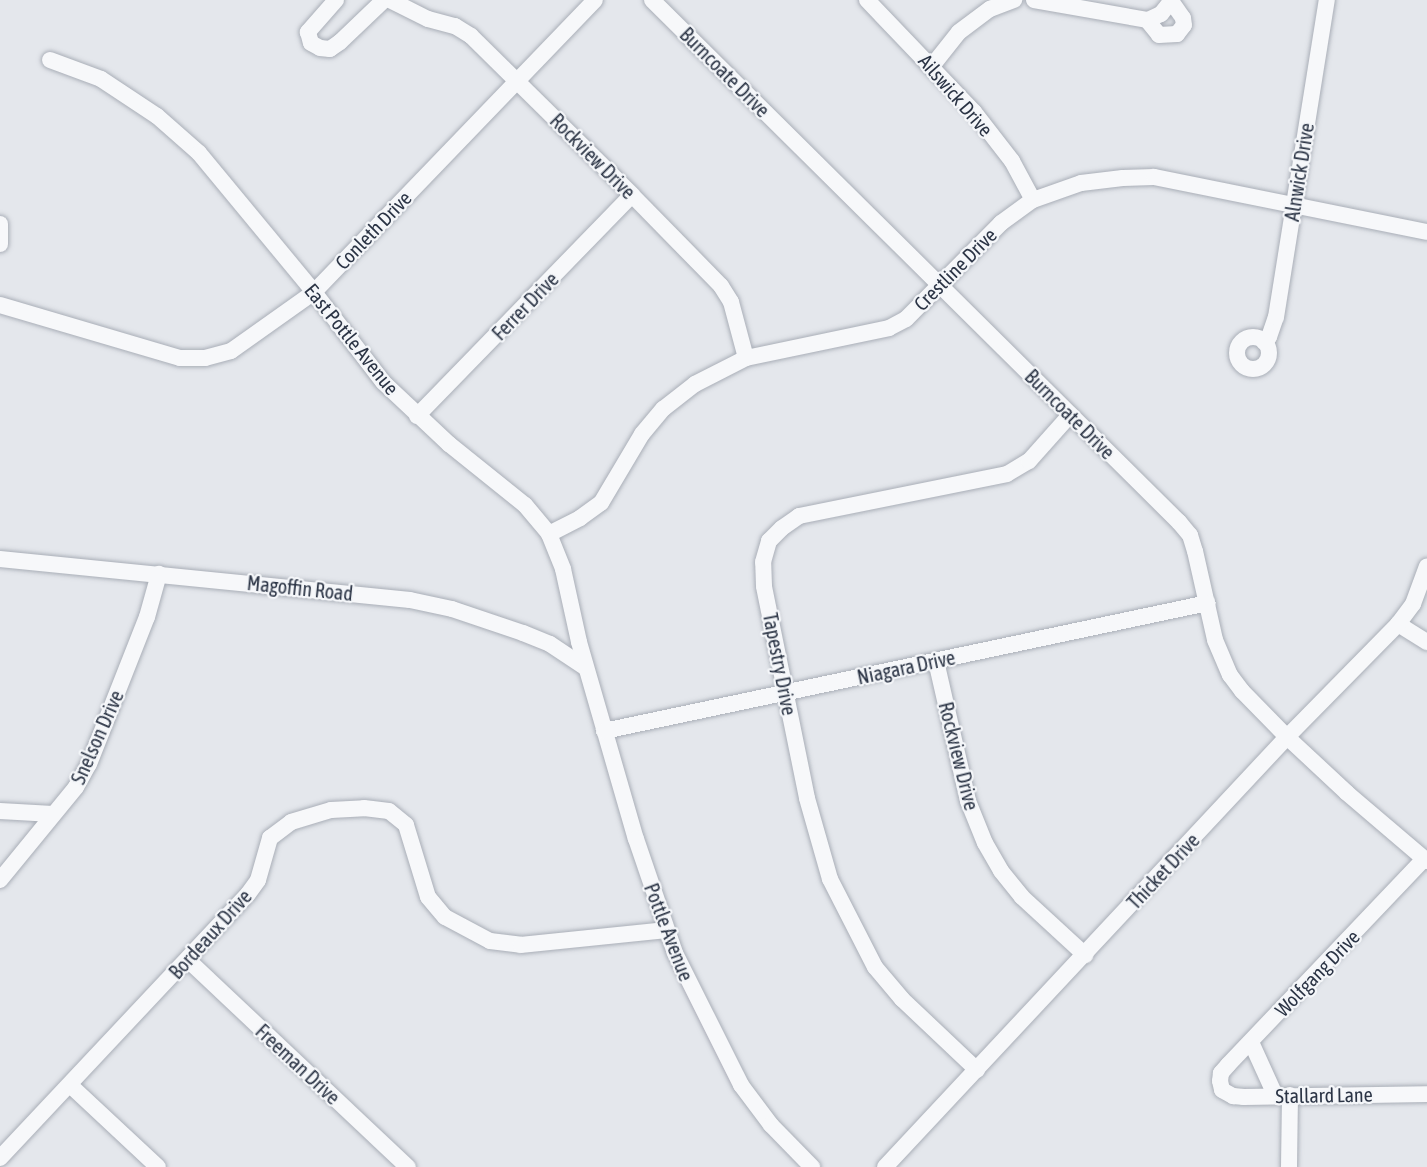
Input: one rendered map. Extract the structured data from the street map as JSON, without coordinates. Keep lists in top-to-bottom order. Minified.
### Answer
{"streets":{"street":["Burncoate Drive","Ailswick Drive","Rockview Drive","Alnwick Drive","Conleth Drive","Crestline Drive","Ferrer Drive","East Pottle Avenue","Magoffin Road","Tapestry Drive","Niagara Drive","Snelson Drive","Thicket Drive","Pottle Avenue","Bordeaux Drive","Wolfgang Drive","Freeman Drive","Stallard Lane"]},"crossings":[["Burncoate Drive","Crestline Drive"],["Burncoate Drive","Tapestry Drive"],["Burncoate Drive","Niagara Drive"],["Burncoate Drive","Thicket Drive"],["Burncoate Drive","Wolfgang Drive"],["Ailswick Drive","Crestline Drive"],["Rockview Drive","Conleth Drive"],["Rockview Drive","Crestline Drive"],["Rockview Drive","Ferrer Drive"],["Rockview Drive","Niagara Drive"],["Rockview Drive","Thicket Drive"],["Alnwick Drive","Crestline Drive"],["Conleth Drive","East Pottle Avenue"],["Crestline Drive","East Pottle Avenue"],["Ferrer Drive","East Pottle Avenue"],["East Pottle Avenue","Magoffin Road"],["East Pottle Avenue","Pottle Avenue"],["Magoffin Road","Snelson Drive"],["Magoffin Road","Pottle Avenue"],["Tapestry Drive","Niagara Drive"],["Tapestry Drive","Thicket Drive"],["Niagara Drive","Pottle Avenue"],["Pottle Avenue","Bordeaux Drive"],["Bordeaux Drive","Freeman Drive"],["Wolfgang Drive","Stallard Lane"]]}
